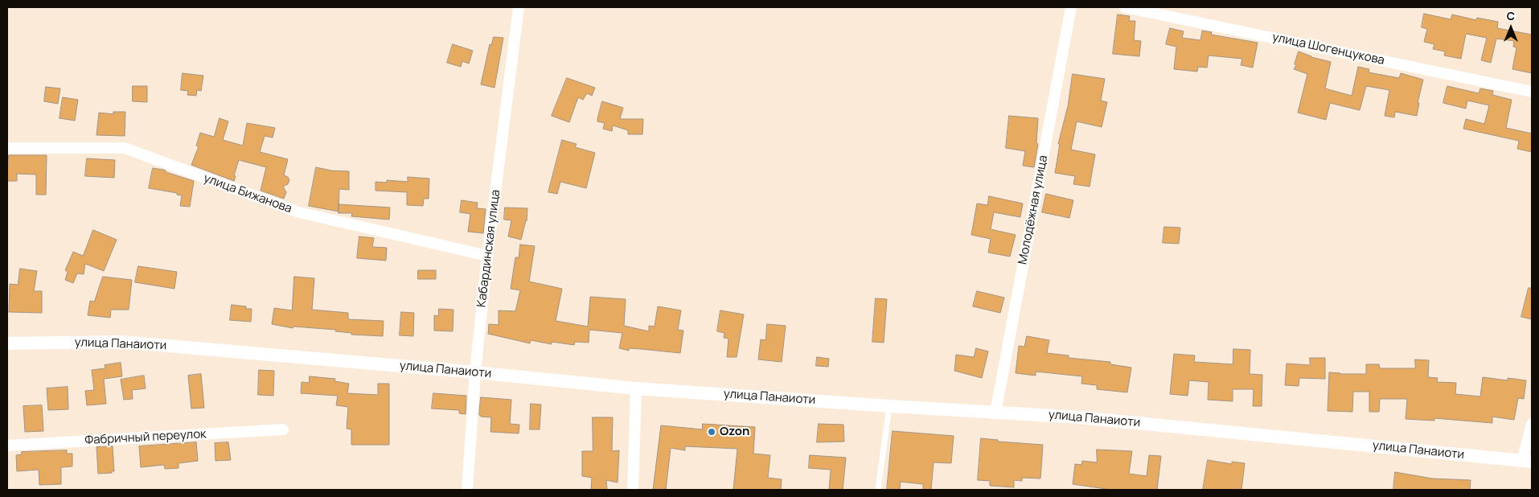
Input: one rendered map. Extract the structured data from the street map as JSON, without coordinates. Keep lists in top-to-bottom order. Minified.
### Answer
{"streets":{"street":["улица Шогенцукова","улица Бижанова","Молодёжная улица","Кабардинская улица","улица Панаиоти","Фабричный переулок"]},"crossings":[["улица Бижанова","Кабардинская улица"],["Молодёжная улица","улица Панаиоти"],["Кабардинская улица","улица Панаиоти"]],"places":["Ozon"],"north":"top"}
